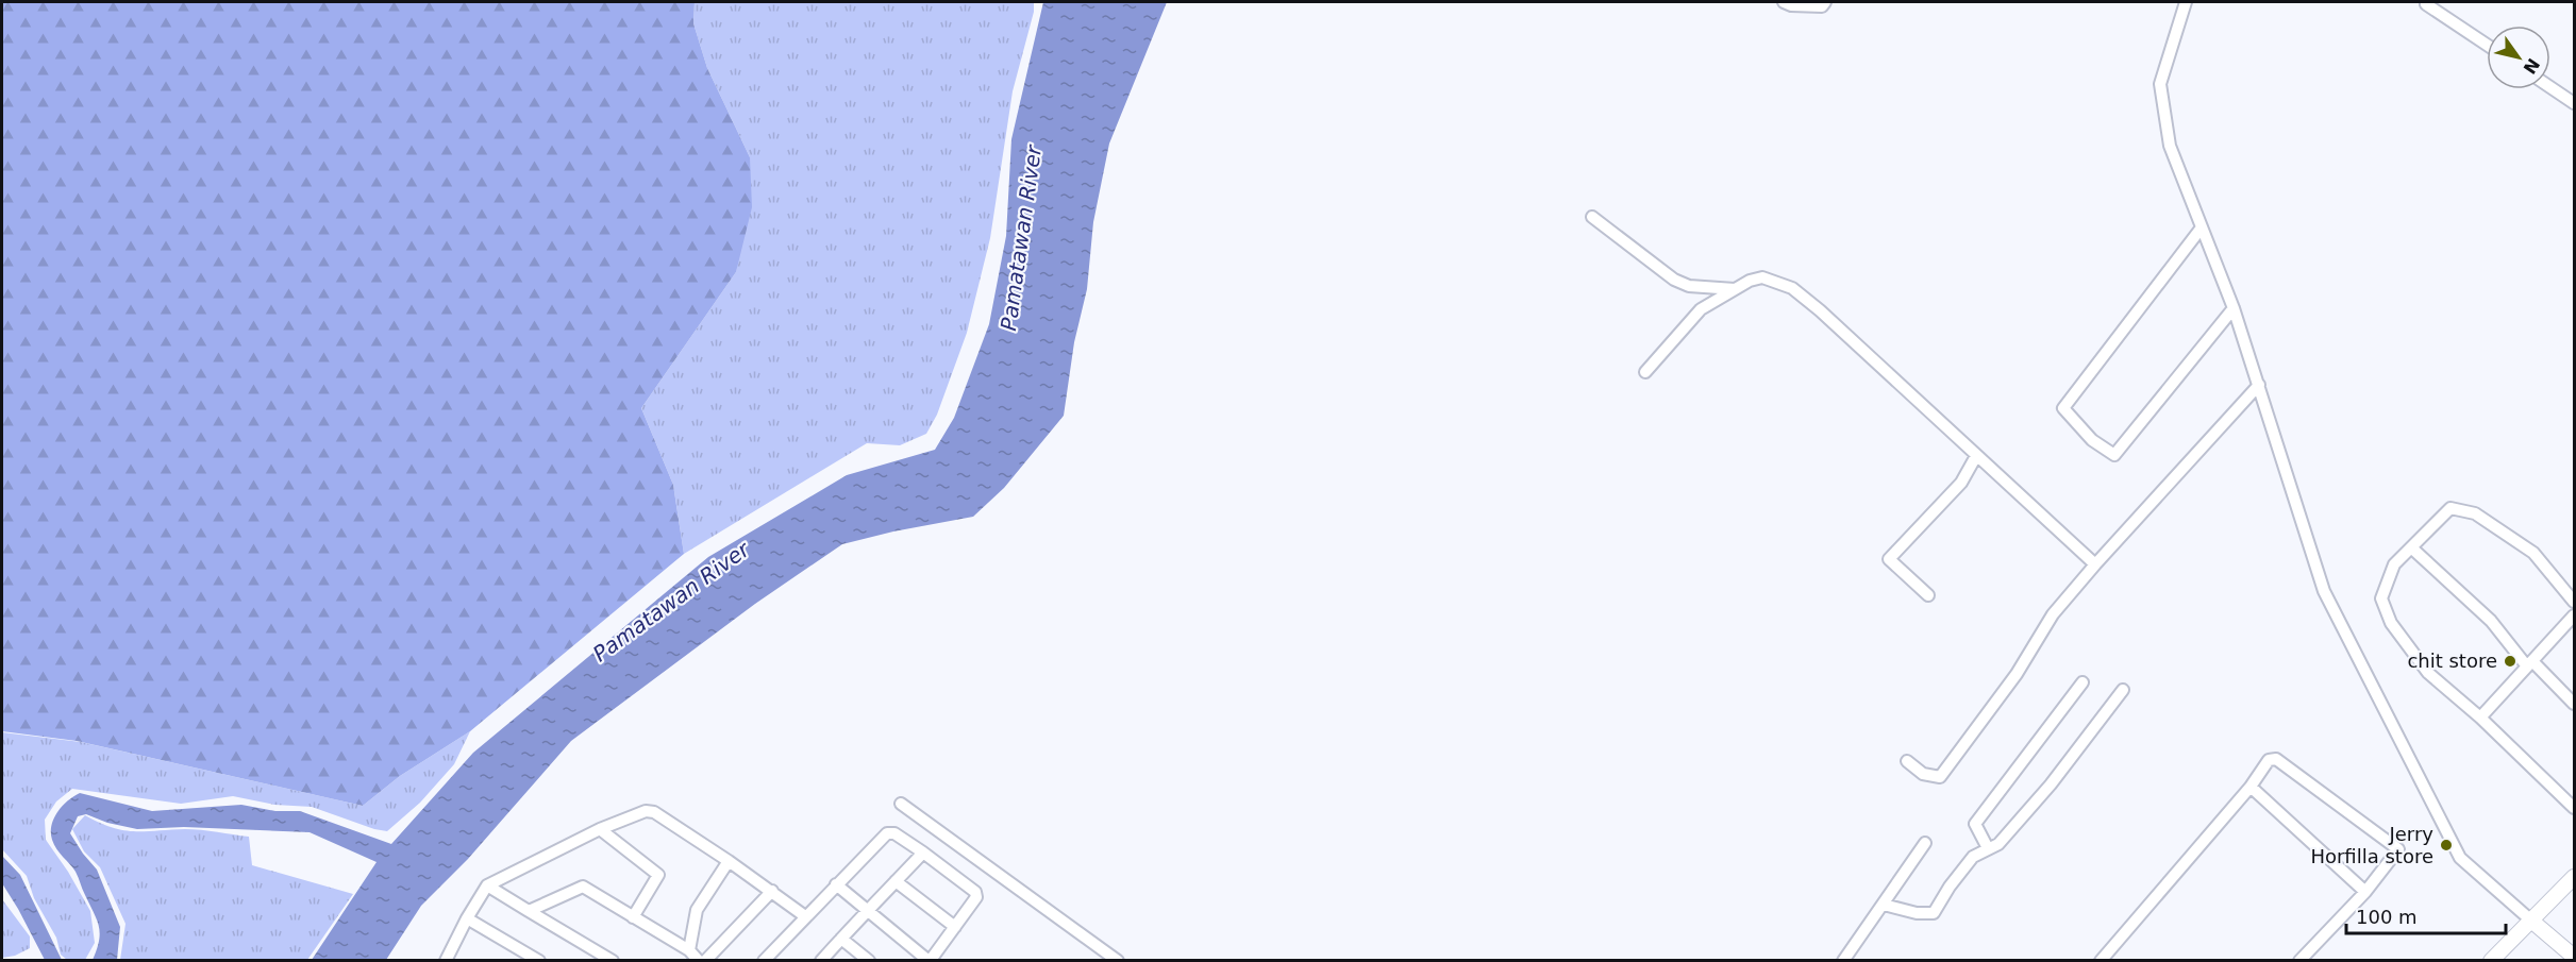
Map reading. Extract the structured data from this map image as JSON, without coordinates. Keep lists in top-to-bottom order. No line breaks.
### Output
{"water":["Pamatawan River"],"places":["chit store","Jerry Horfilla store"],"scale_bar":"100 m","north":"bottom right"}
